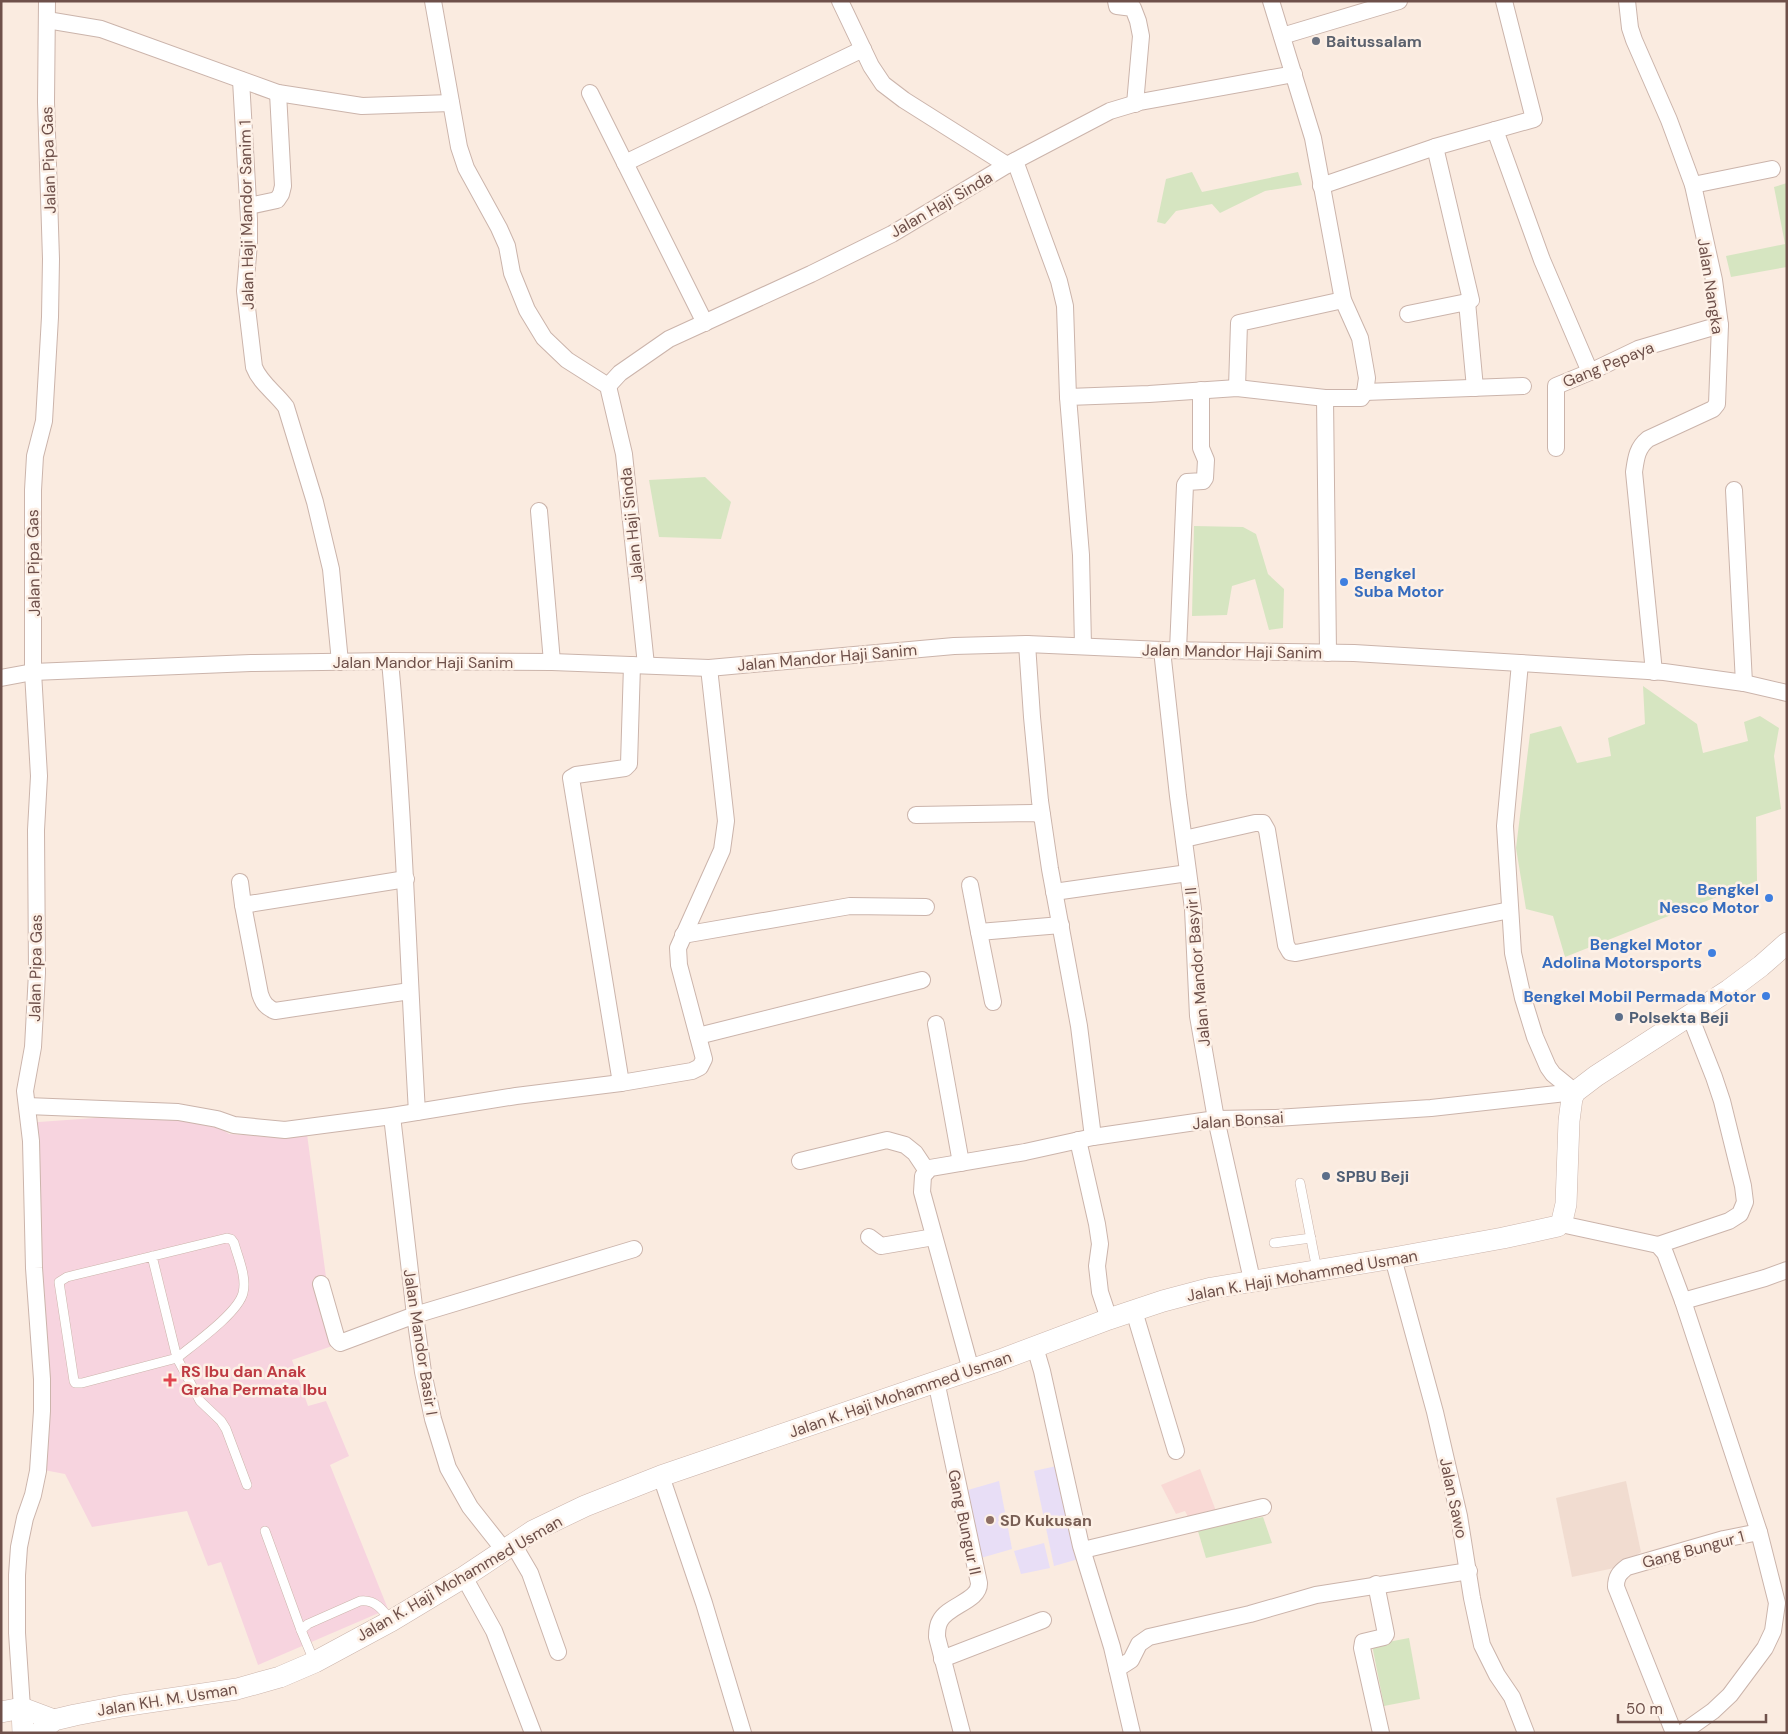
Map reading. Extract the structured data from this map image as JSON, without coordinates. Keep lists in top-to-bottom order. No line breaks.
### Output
{"streets":{"street":["Jalan Pipa Gas","Jalan Haji Sinda","Jalan Haji Mandor Sanim 1","Jalan Nangka","Gang Pepaya","Jalan Mandor Haji Sanim","Jalan Mandor Basyir II","Jalan Bonsai","Jalan K. Haji Mohammed Usman","Jalan Mandor Basir I","Jalan Sawo","Gang Bungur II","Gang Bungur 1","Jalan KH. M. Usman"]},"crossings":[["Jalan Pipa Gas","Jalan Mandor Haji Sanim"],["Jalan Haji Sinda","Jalan Mandor Haji Sanim"],["Jalan Haji Mandor Sanim 1","Jalan Mandor Haji Sanim"],["Jalan Nangka","Gang Pepaya"],["Jalan Nangka","Jalan Mandor Haji Sanim"],["Jalan Mandor Haji Sanim","Jalan Mandor Basyir II"],["Jalan Mandor Basyir II","Jalan Bonsai"],["Jalan Mandor Basyir II","Jalan K. Haji Mohammed Usman"],["Jalan K. Haji Mohammed Usman","Jalan Mandor Basir I"],["Jalan K. Haji Mohammed Usman","Jalan Sawo"],["Jalan K. Haji Mohammed Usman","Gang Bungur II"],["Jalan K. Haji Mohammed Usman","Jalan KH. M. Usman"]],"places":{"other":["Baitussalam","Bengkel Suba Motor","Bengkel Nesco Motor","Bengkel Motor Adolina Motorsports","Bengkel Mobil Permada Motor","Polsekta Beji","SPBU Beji","SD Kukusan"],"health":["RS Ibu dan Anak Graha Permata Ibu"]},"scale_bar":"50 m"}
